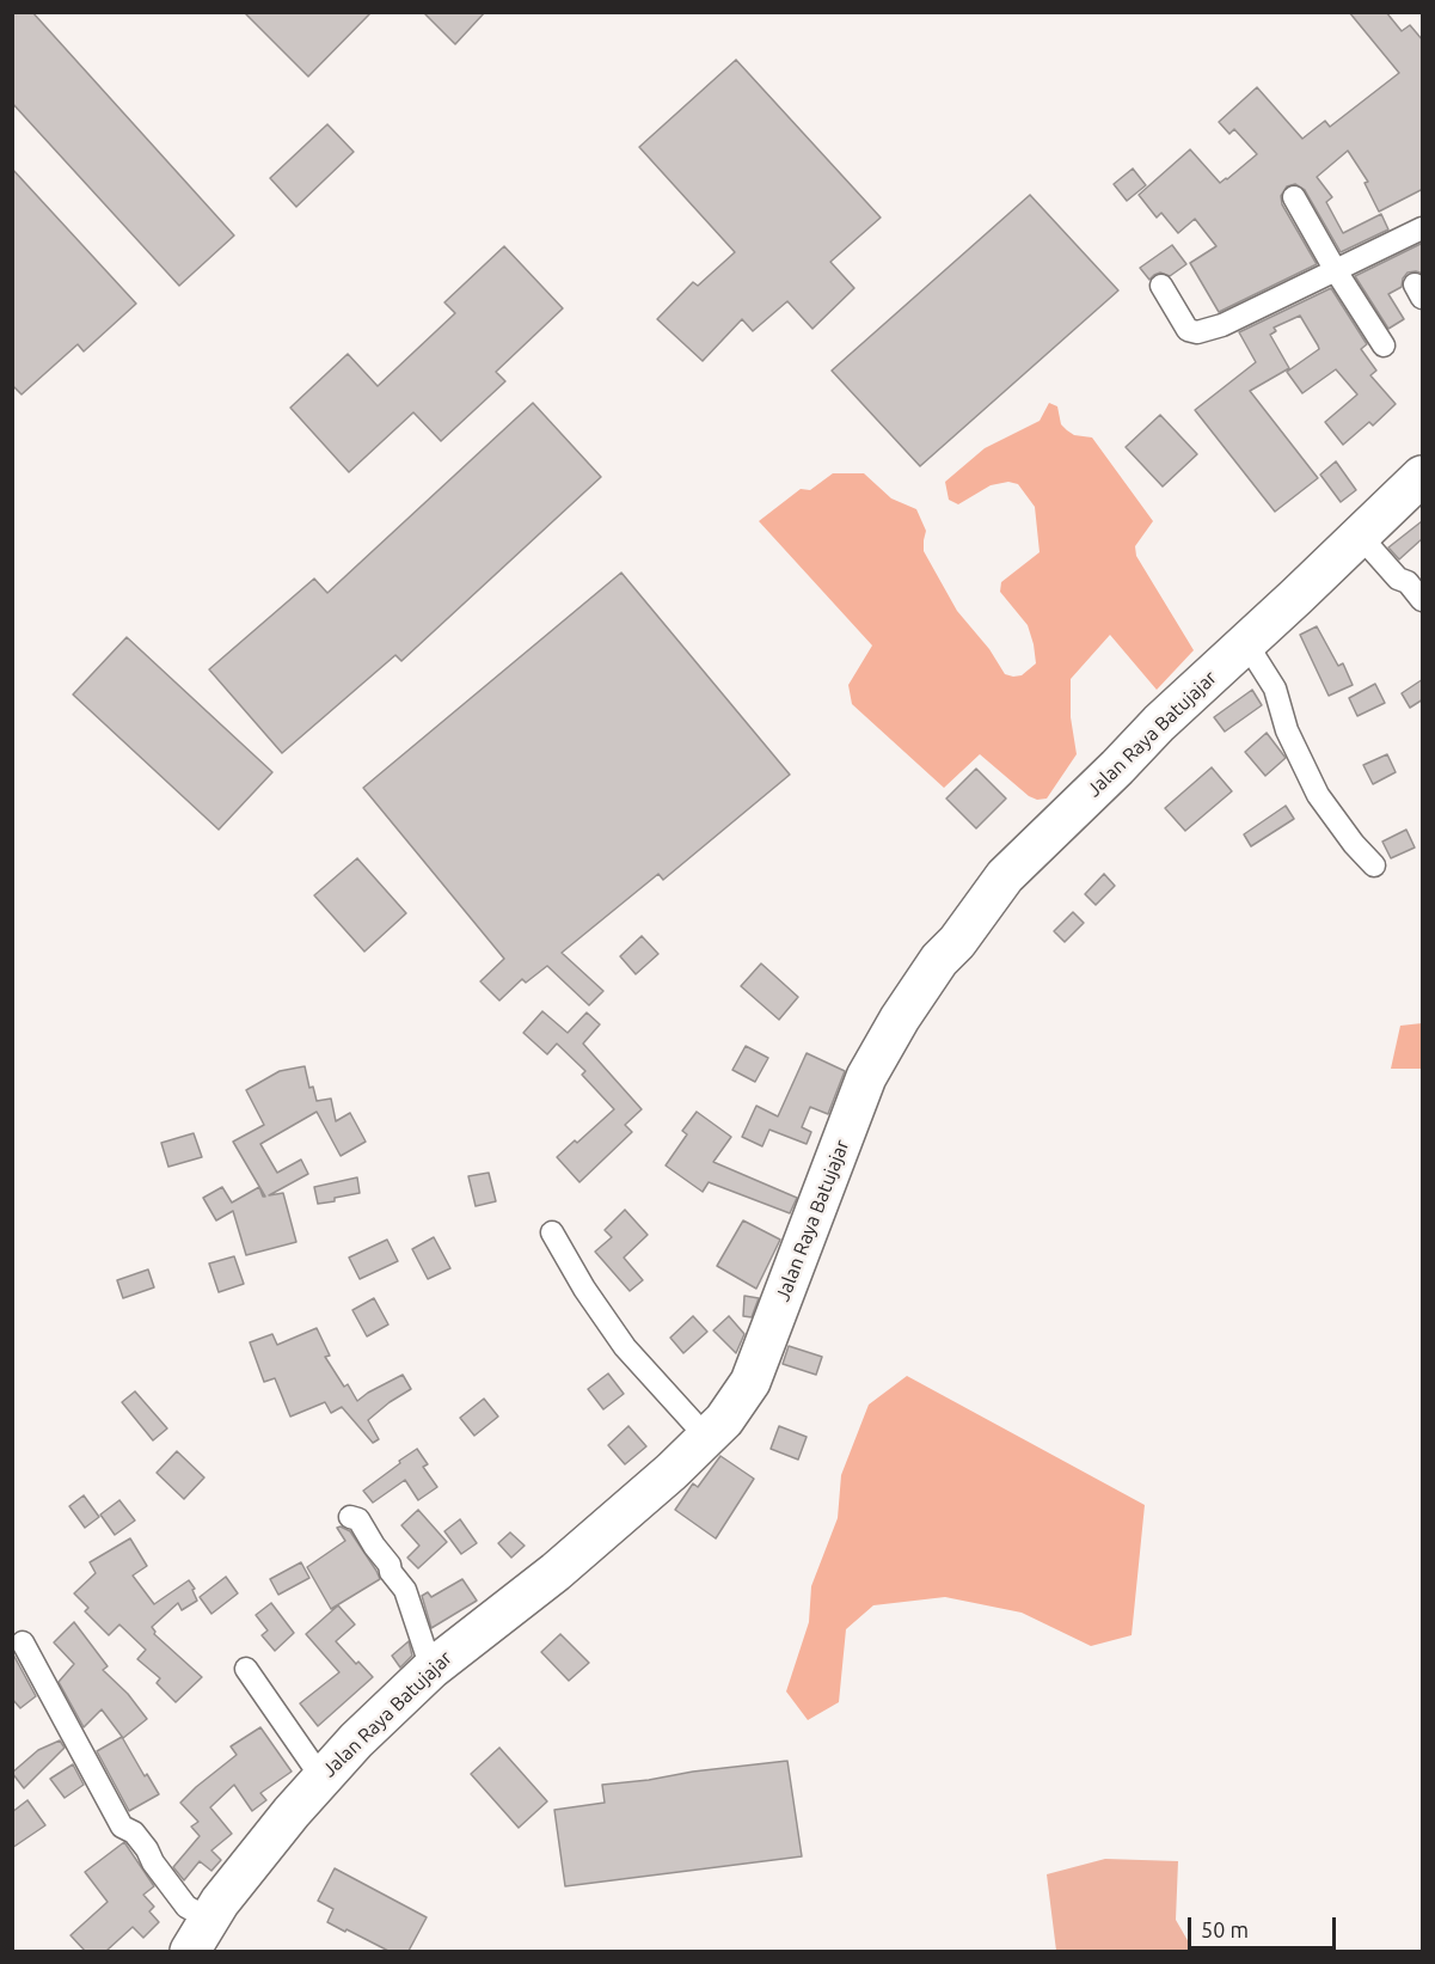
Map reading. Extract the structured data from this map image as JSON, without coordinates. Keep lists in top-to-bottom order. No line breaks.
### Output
{"streets":{"highway":["Jalan Raya Batujajar"]},"scale_bar":"50 m"}
